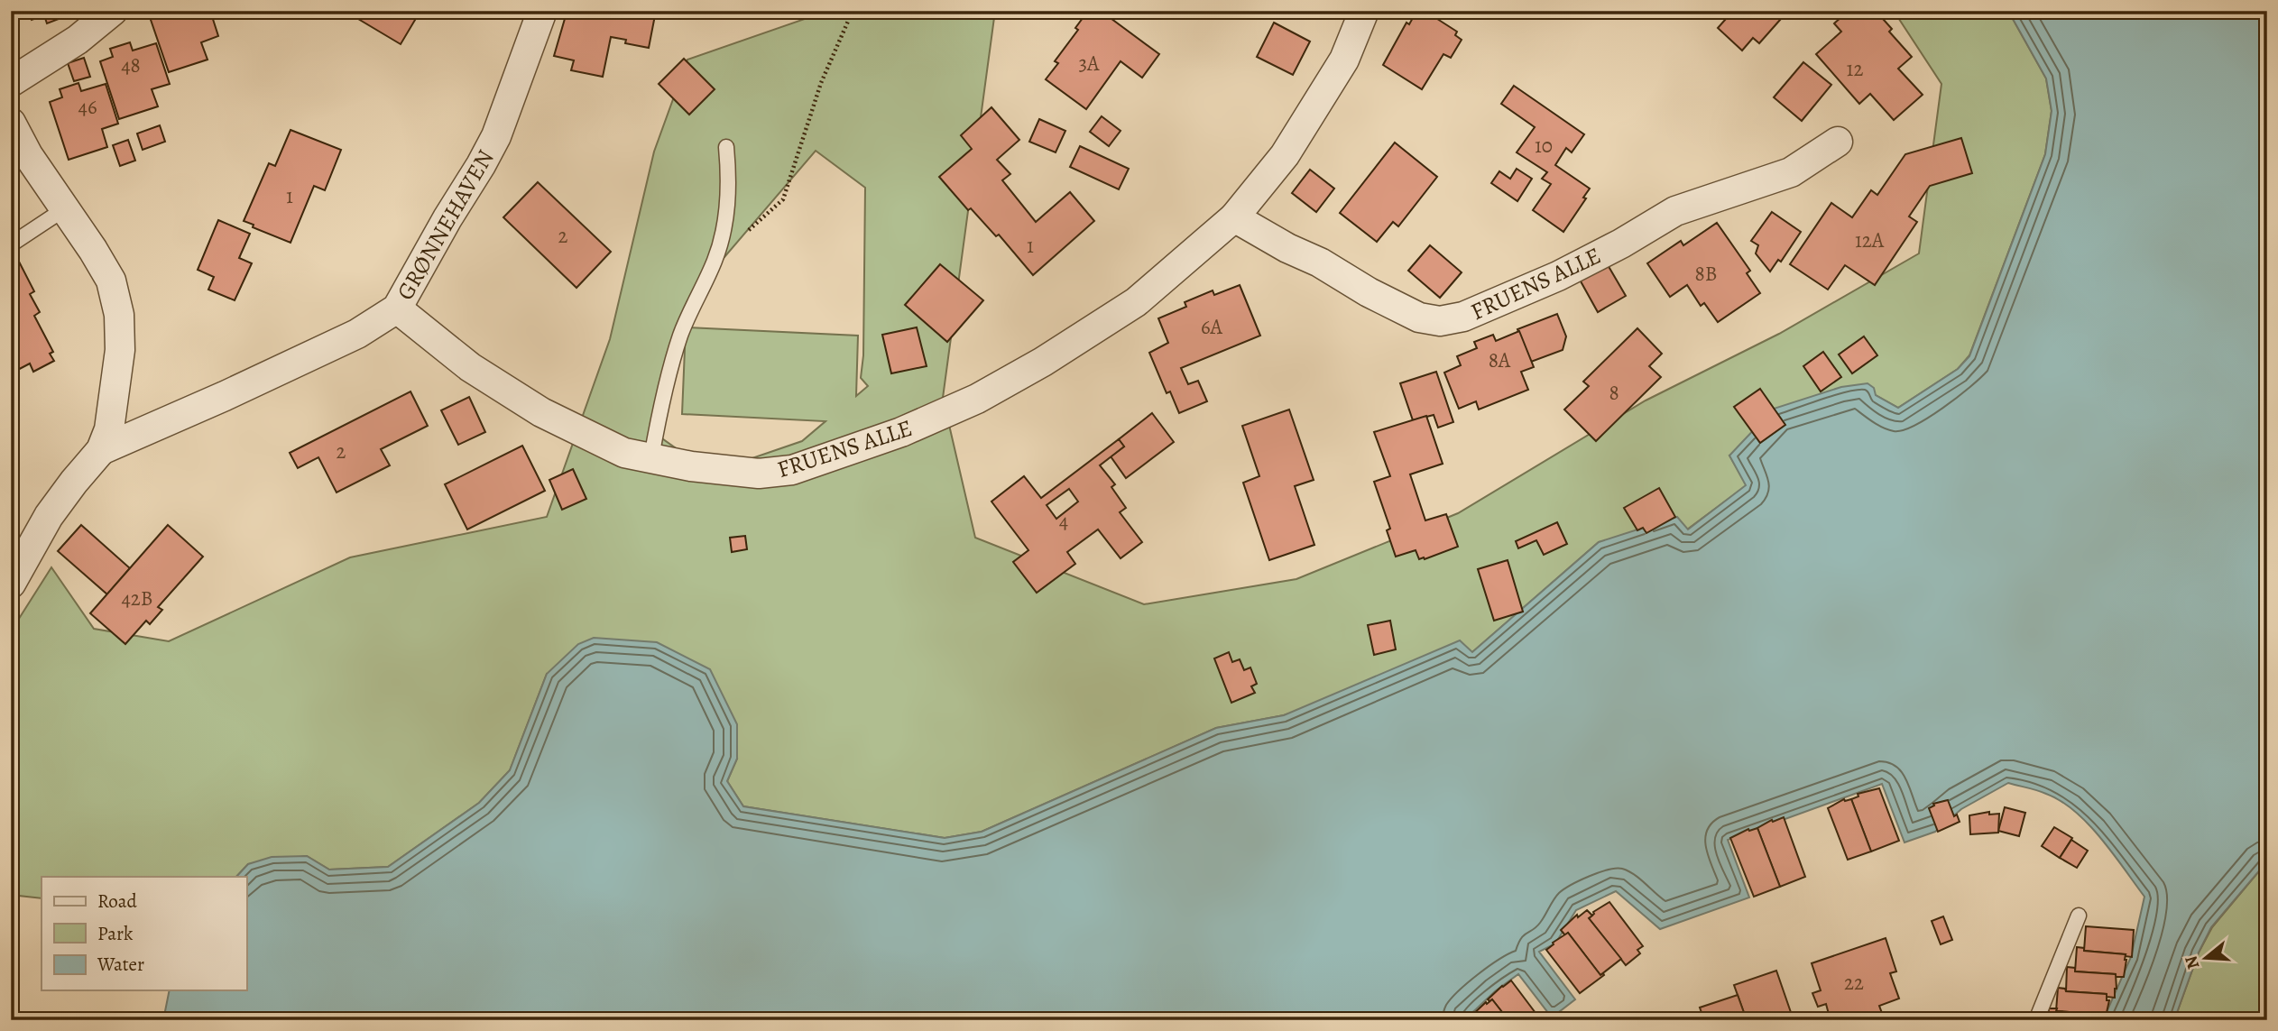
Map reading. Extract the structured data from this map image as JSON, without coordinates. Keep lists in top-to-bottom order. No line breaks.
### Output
{"streets":{"street":["GRØNNEHAVEN","FRUENS ALLE"]},"crossings":[["GRØNNEHAVEN","FRUENS ALLE"]],"house_numbers":["3A","48","12","46","10","1","2","12A","1","8B","6A","8A","8","2","4","42B","22"],"legend":["Road","Park","Water"],"north":"left"}
